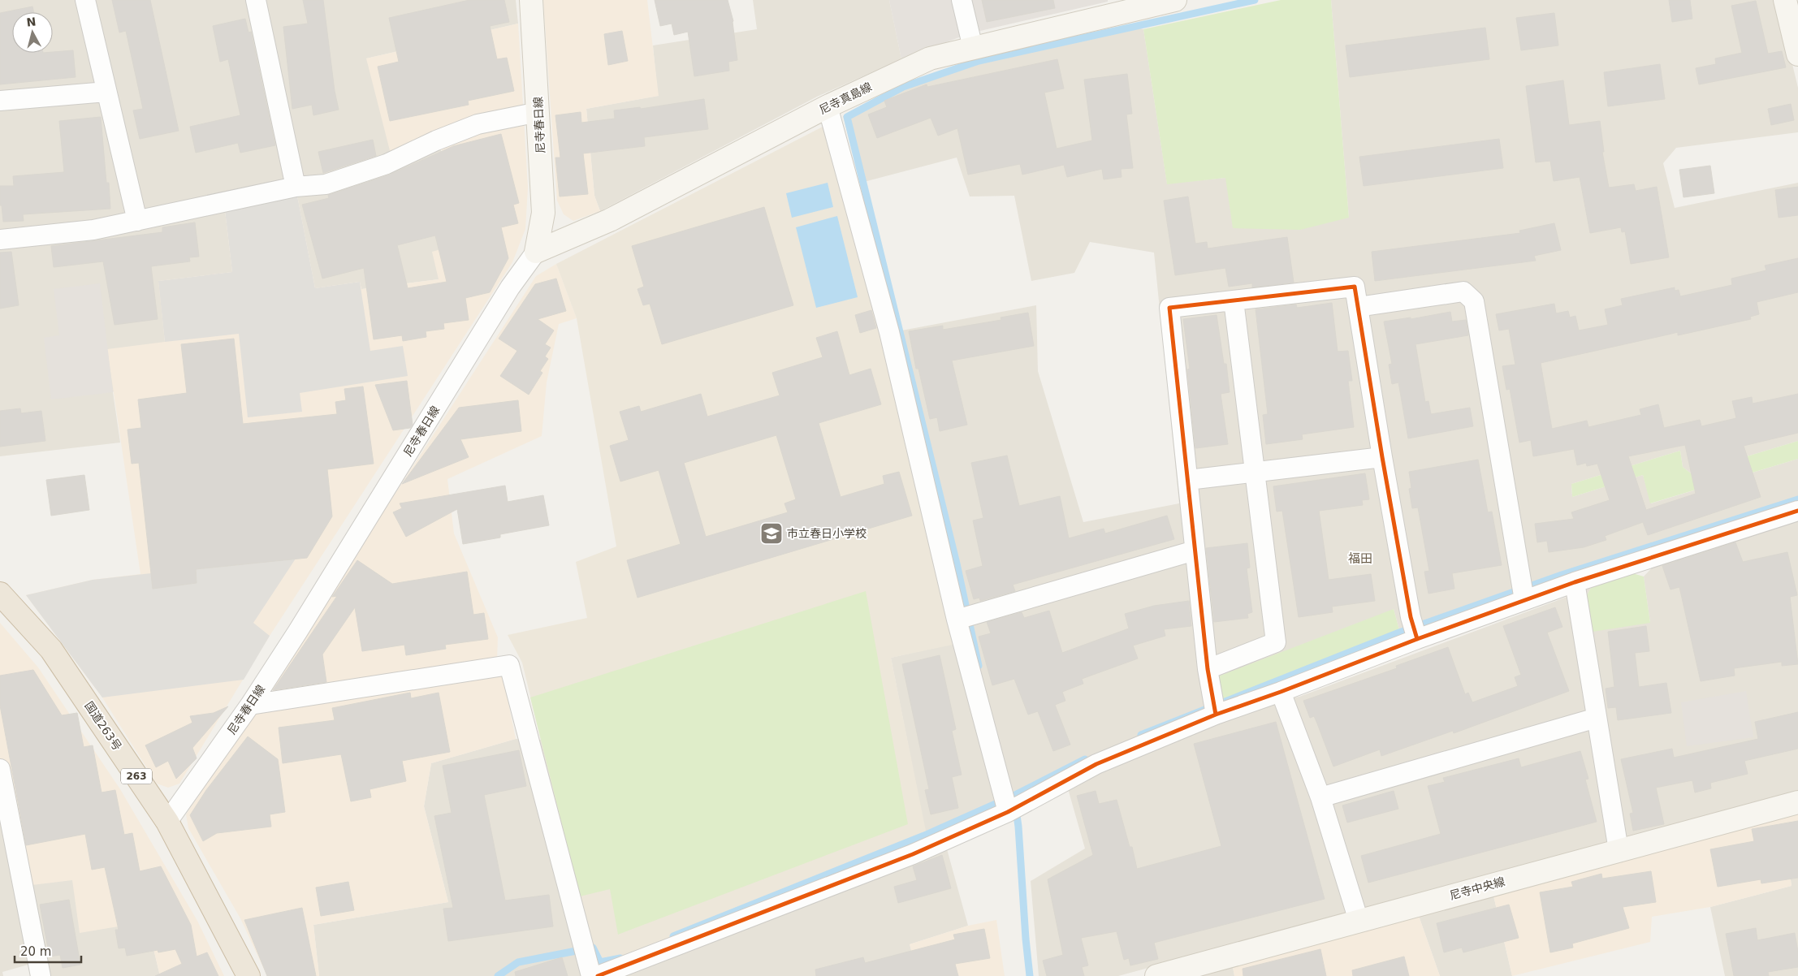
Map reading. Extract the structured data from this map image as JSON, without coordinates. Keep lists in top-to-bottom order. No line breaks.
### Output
{"streets":{"highway":["国道263号","263"],"street":["尼寺真島線","尼寺春日線","尼寺中央線"]},"crossings":[["尼寺真島線","尼寺春日線"],["尼寺春日線","国道263号"]],"districts":["福田"],"places":{"school or university":["市立春日小学校"]},"scale_bar":"20 m","north":"top"}
